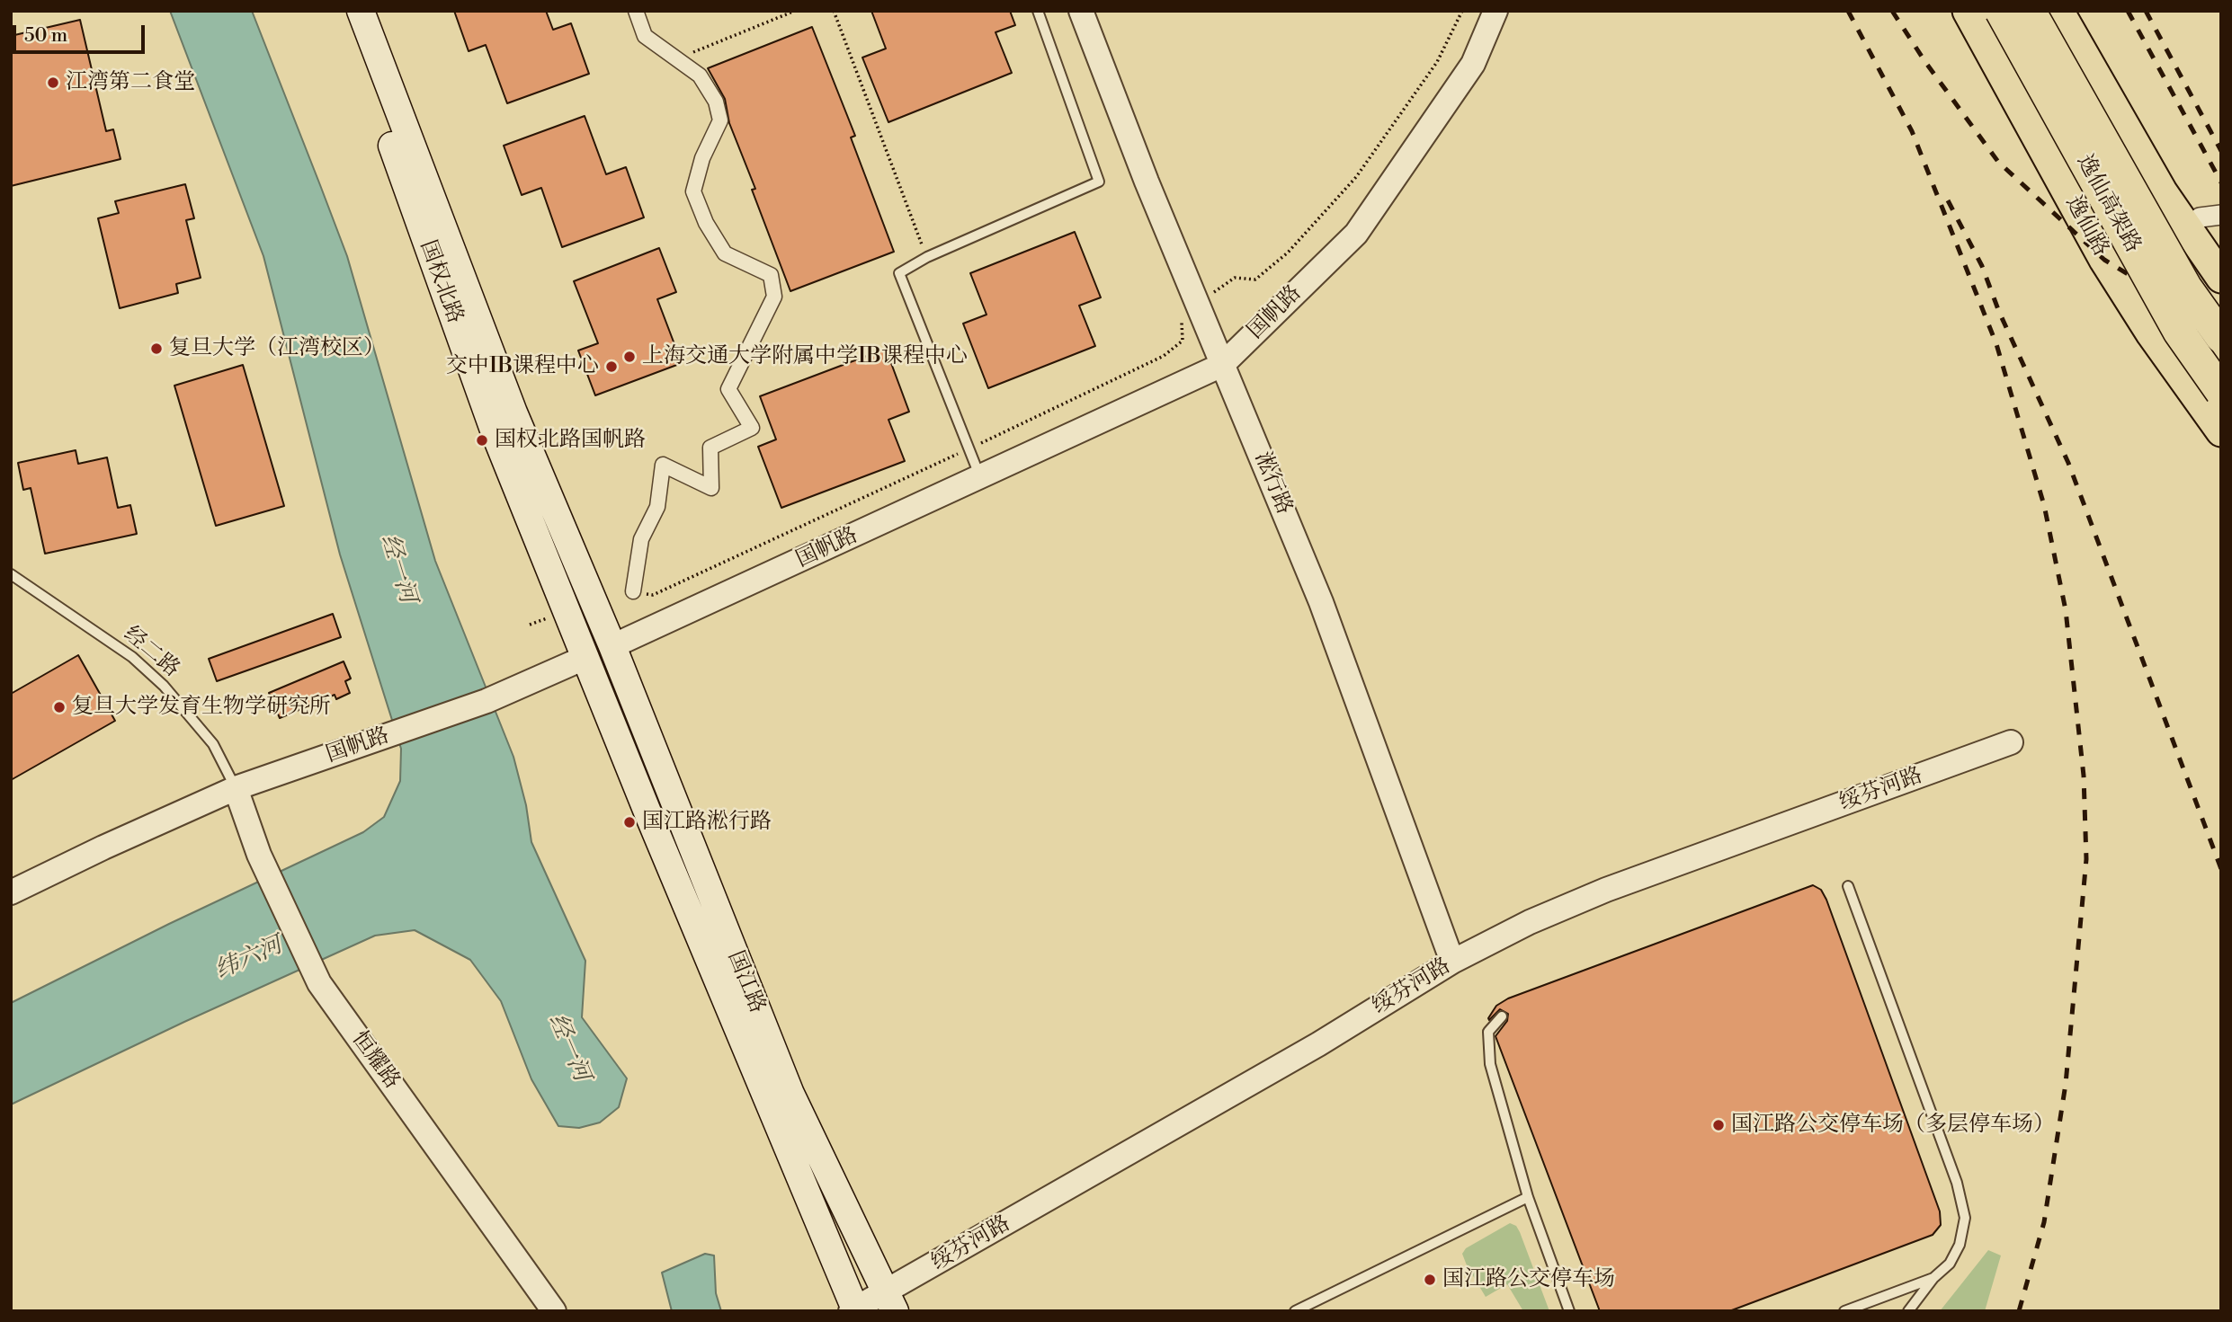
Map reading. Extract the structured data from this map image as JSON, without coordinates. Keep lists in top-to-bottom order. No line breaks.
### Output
{"streets":{"highway":["逸仙高架路"],"main road":["逸仙路","国权北路","国江路"],"street":["国帆路","淞行路","绥芬河路","恒耀路"],"lane":["经二路"]},"crossings":[["国权北路","国帆路"],["国权北路","国江路"],["国帆路","淞行路"],["国帆路","经二路"],["国帆路","国江路"],["国帆路","恒耀路"],["淞行路","绥芬河路"],["经二路","恒耀路"],["绥芬河路","国江路"]],"water":["经一河","纬六河"],"places":["江湾第二食堂","复旦大学（江湾校区）","上海交通大学附属中学IB课程中心","交中IB课程中心","国权北路国帆路","复旦大学发育生物学研究所","国江路淞行路","国江路公交停车场（多层停车场）","国江路公交停车场"],"scale_bar":"50 m"}
